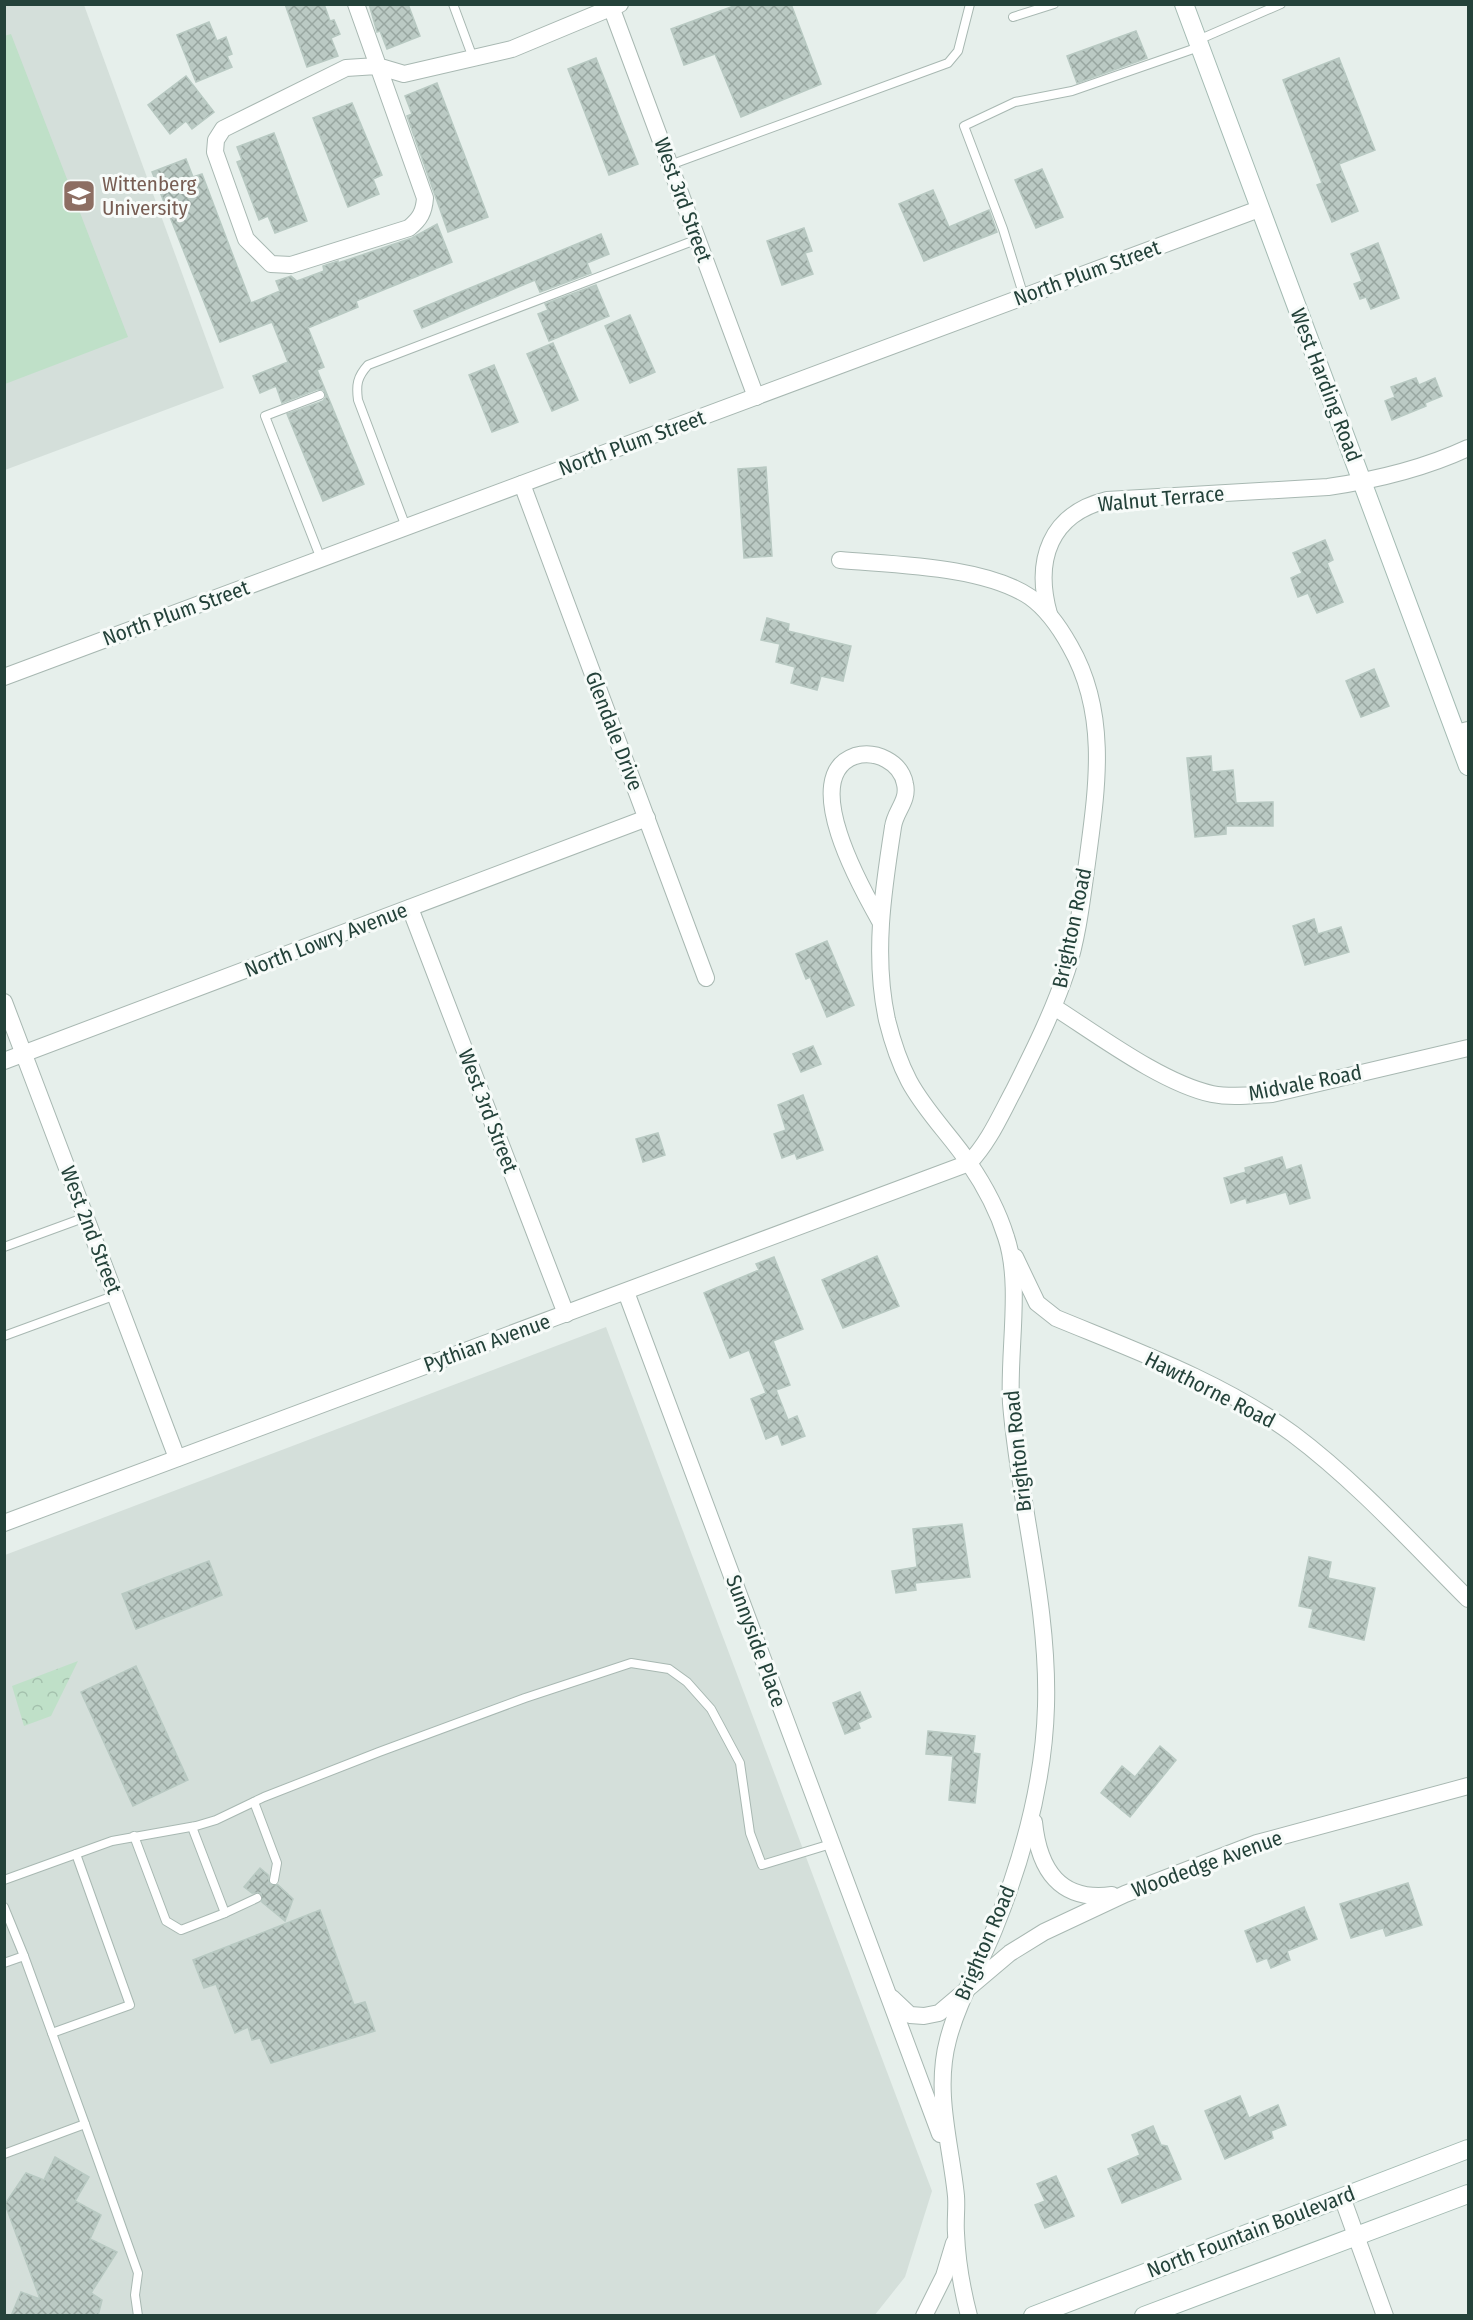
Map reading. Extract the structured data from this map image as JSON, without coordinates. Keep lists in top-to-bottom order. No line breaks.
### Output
{"streets":{"street":["West 3rd Street","North Plum Street","West Harding Road","Walnut Terrace","Glendale Drive","Brighton Road","North Lowry Avenue","Midvale Road","West 2nd Street","Pythian Avenue","Hawthorne Road","Sunnyside Place","Woodedge Avenue","North Fountain Boulevard"]},"crossings":[["West 3rd Street","North Plum Street"],["West 3rd Street","North Lowry Avenue"],["West 3rd Street","Pythian Avenue"],["North Plum Street","West Harding Road"],["North Plum Street","Glendale Drive"],["West Harding Road","Walnut Terrace"],["Walnut Terrace","Brighton Road"],["Glendale Drive","North Lowry Avenue"],["Brighton Road","Midvale Road"],["Brighton Road","Pythian Avenue"],["Brighton Road","Hawthorne Road"],["Brighton Road","Sunnyside Place"],["Brighton Road","Woodedge Avenue"],["North Lowry Avenue","West 2nd Street"],["West 2nd Street","Pythian Avenue"],["Pythian Avenue","Sunnyside Place"],["Sunnyside Place","Woodedge Avenue"]],"places":{"school or university":["Wittenberg University"]}}
